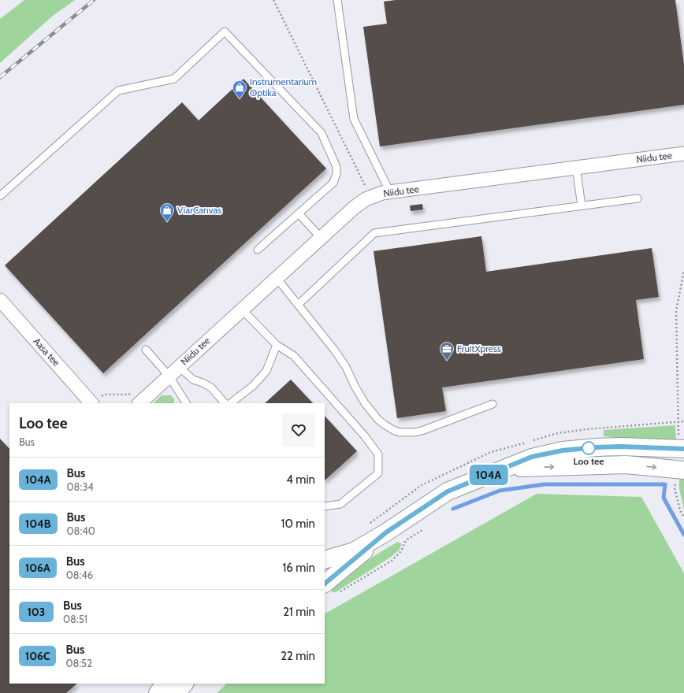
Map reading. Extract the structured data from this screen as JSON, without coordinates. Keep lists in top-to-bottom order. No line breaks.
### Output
{"streets":{"street":["Niidu tee","Aasa tee"]},"places":{"shop":["Instrumentarium Optika","ViarCanvas"],"office":["FruitXpress"],"other":["Loo tee"]},"lines":["bus line 104A"],"page":{"on_map":"104A","heading":["Loo tee","Bus"],"list":[{"mark":"104A","name":"Bus","note":"08:34","value":"4 min"},{"mark":"104B","name":"Bus","note":"08:40","value":"10 min"},{"mark":"106A","name":"Bus","note":"08:46","value":"16 min"},{"mark":"103","name":"Bus","note":"08:51","value":"21 min"},{"mark":"106C","name":"Bus","note":"08:52","value":"22 min"}]}}
